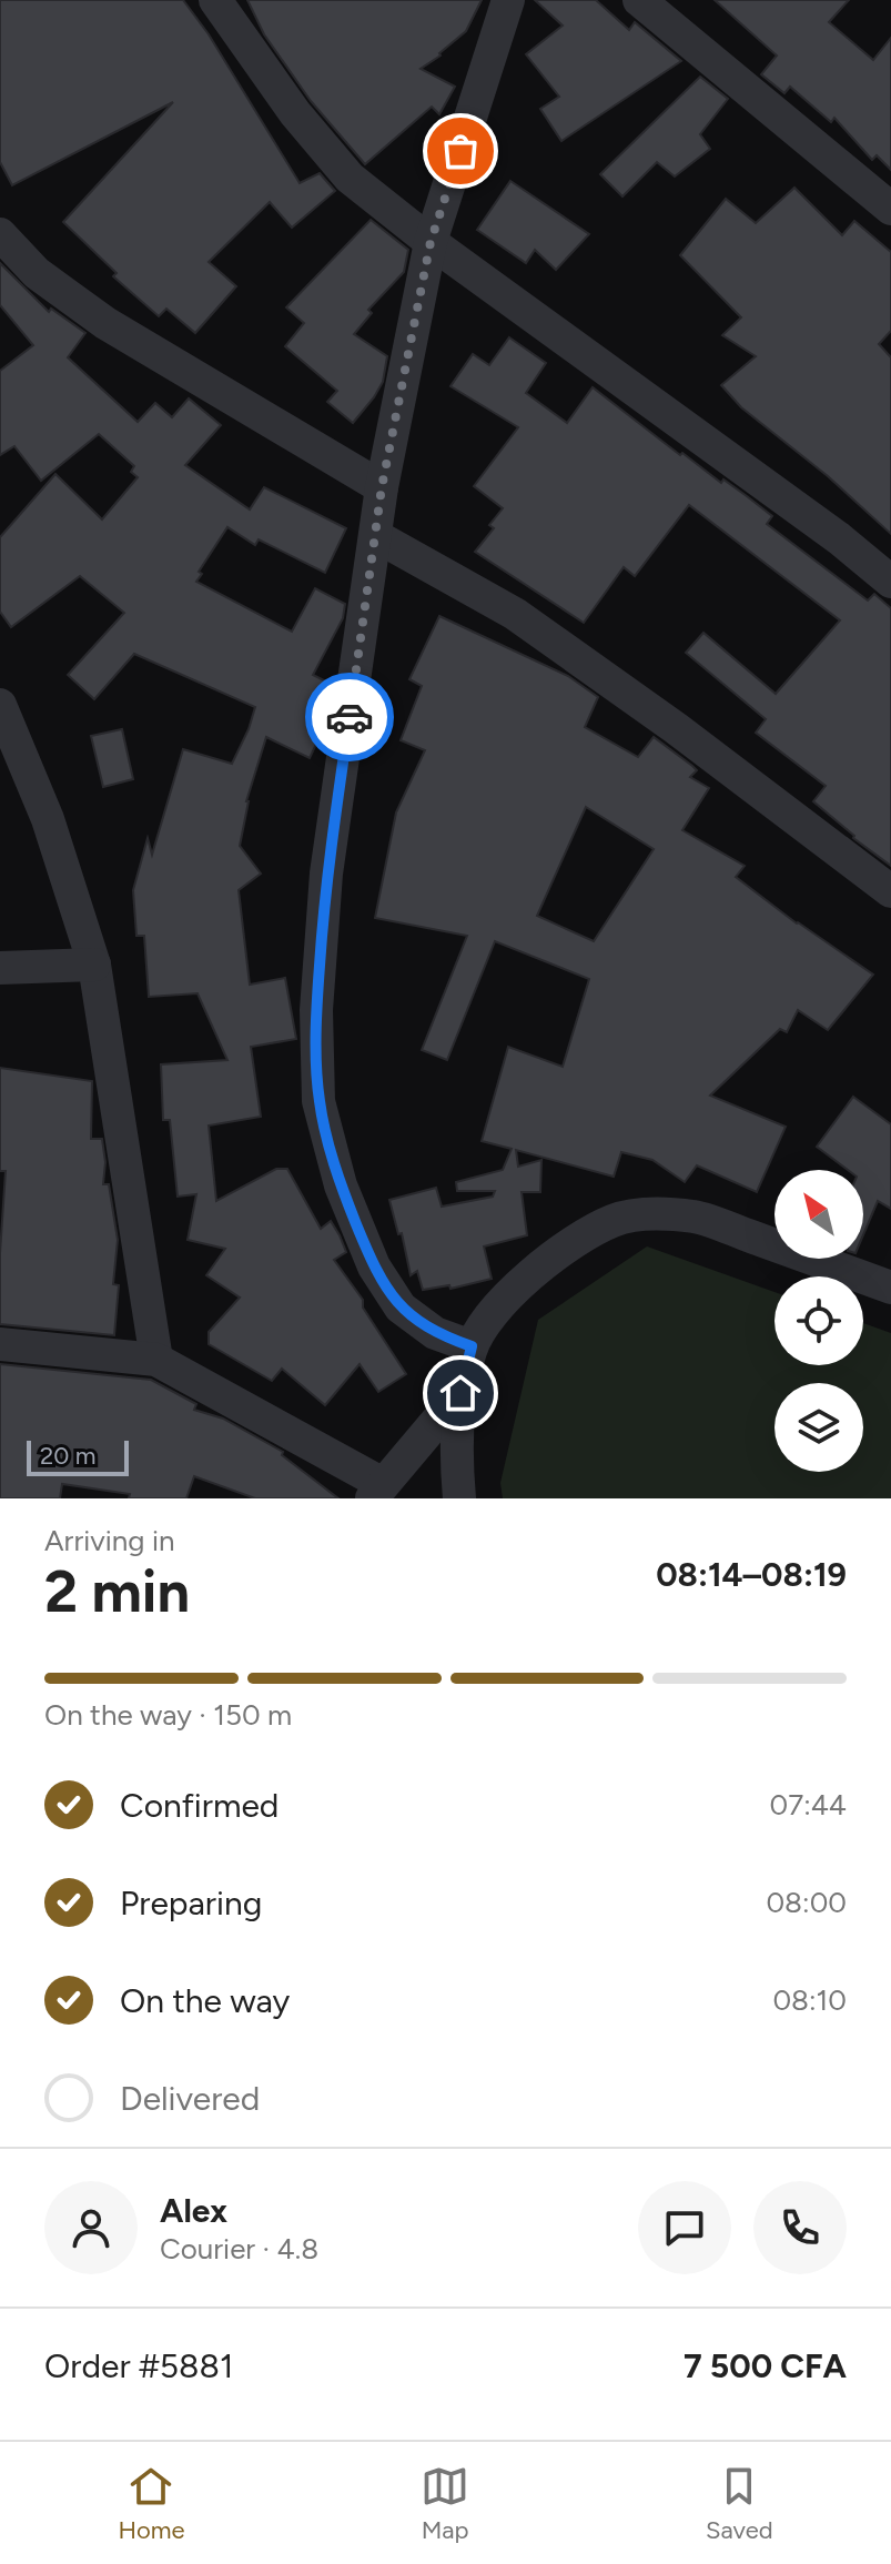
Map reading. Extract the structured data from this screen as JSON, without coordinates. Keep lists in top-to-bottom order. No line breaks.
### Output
{"scale_bar":"20 m","north":"top left","page":{"scale":"20 m","heading":["2 min","Arriving in","08:14–08:19"],"panel":["Alex","Courier · 4.8","Order #5881","7 500 CFA"],"bar":"On the way · 150 m","list":[["Confirmed","07:44"],["Preparing","08:00"],["On the way","08:10"],"Delivered"],"tabs":["Home","Map","Saved"]}}
